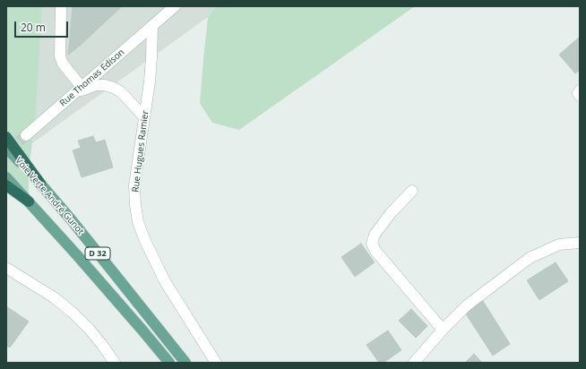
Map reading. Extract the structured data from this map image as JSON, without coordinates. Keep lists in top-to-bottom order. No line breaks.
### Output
{"streets":{"main road":["Voie Verte André Gunot","D 32"],"street":["Rue Thomas Edison","Rue Hugues Ramier"]},"crossings":[["Rue Thomas Edison","Rue Hugues Ramier"]],"scale_bar":"20 m"}
